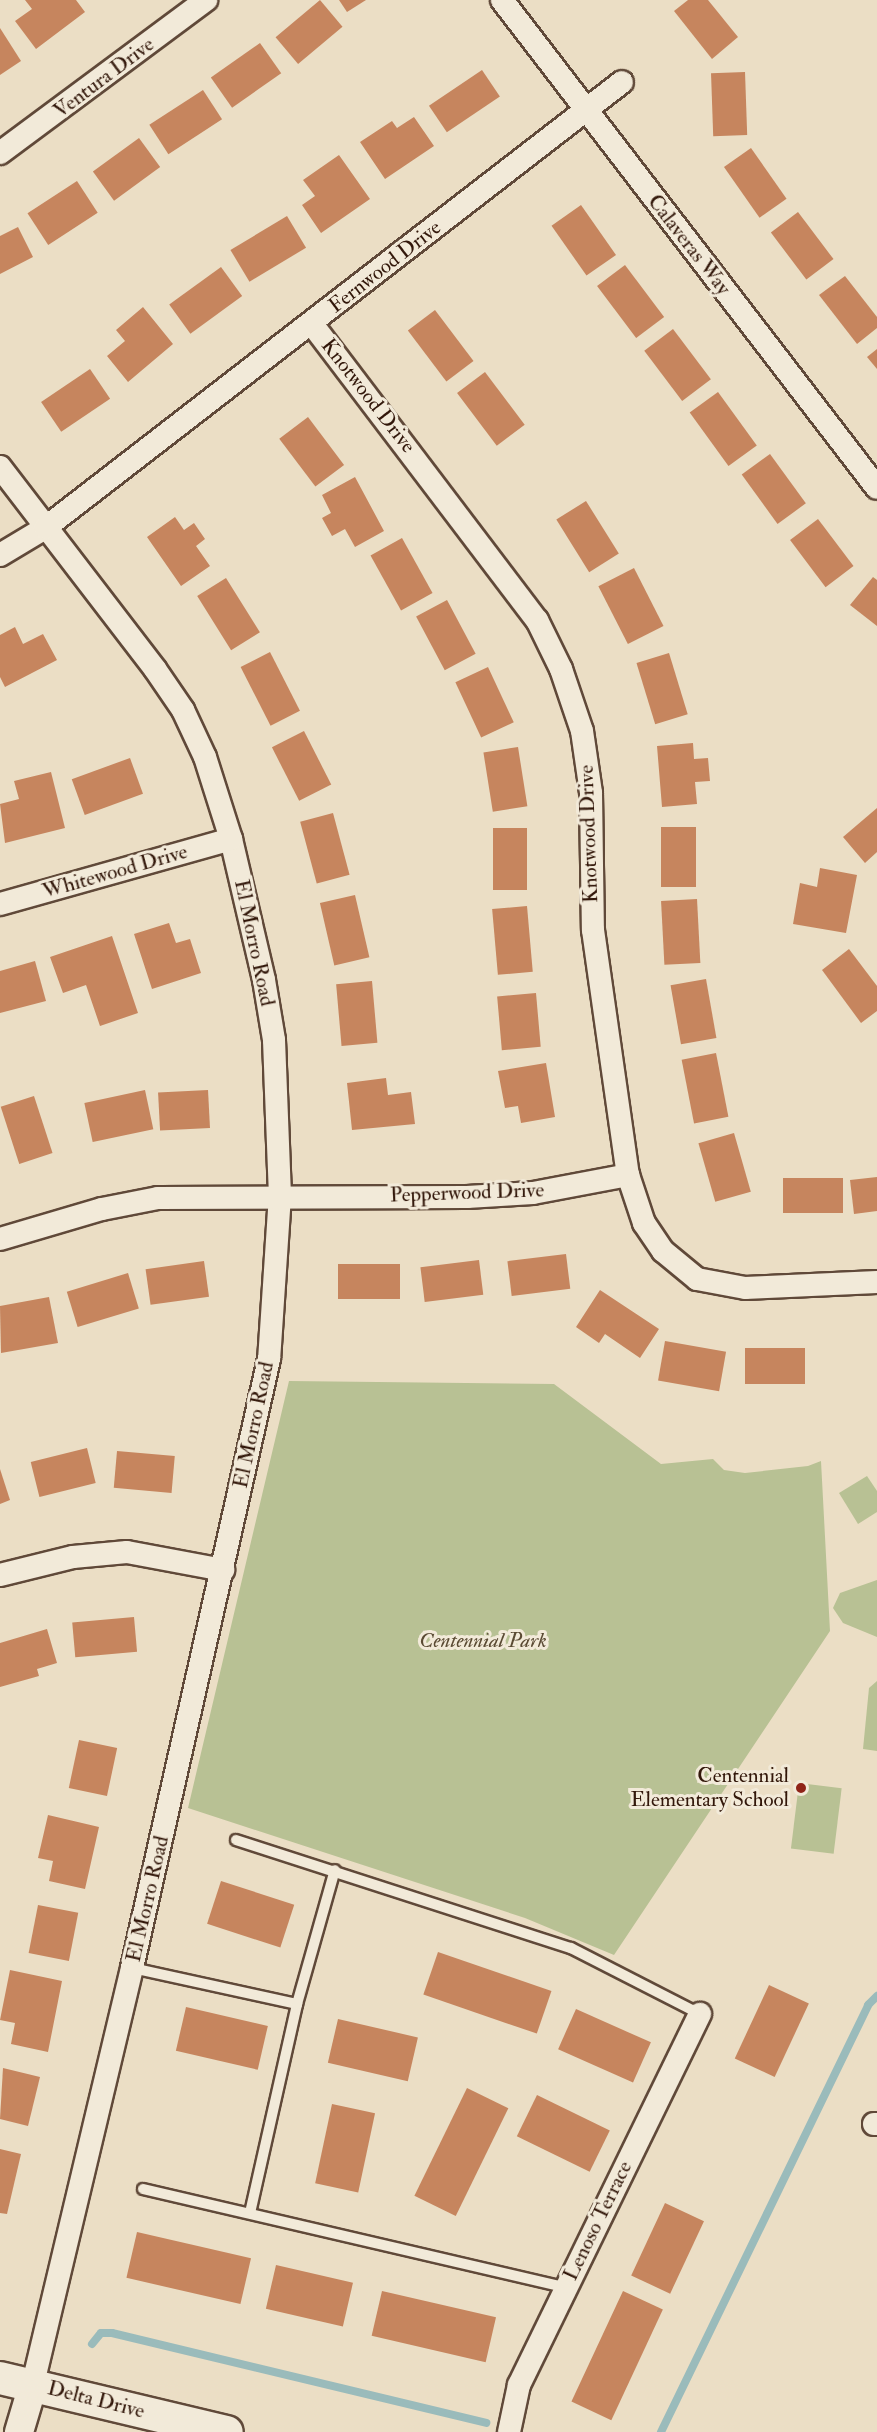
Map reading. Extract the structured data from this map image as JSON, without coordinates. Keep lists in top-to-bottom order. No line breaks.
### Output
{"streets":{"main road":["Delta Drive"],"street":["Ventura Drive","Calaveras Way","Fernwood Drive","Knotwood Drive","Whitewood Drive","El Morro Road","Pepperwood Drive","Lenoso Terrace"]},"crossings":[["Calaveras Way","Fernwood Drive"],["Fernwood Drive","Knotwood Drive"],["Fernwood Drive","El Morro Road"],["Knotwood Drive","Pepperwood Drive"],["Whitewood Drive","El Morro Road"],["El Morro Road","Pepperwood Drive"],["El Morro Road","Delta Drive"]],"parks":["Centennial Park"],"places":["Centennial Elementary School"]}
